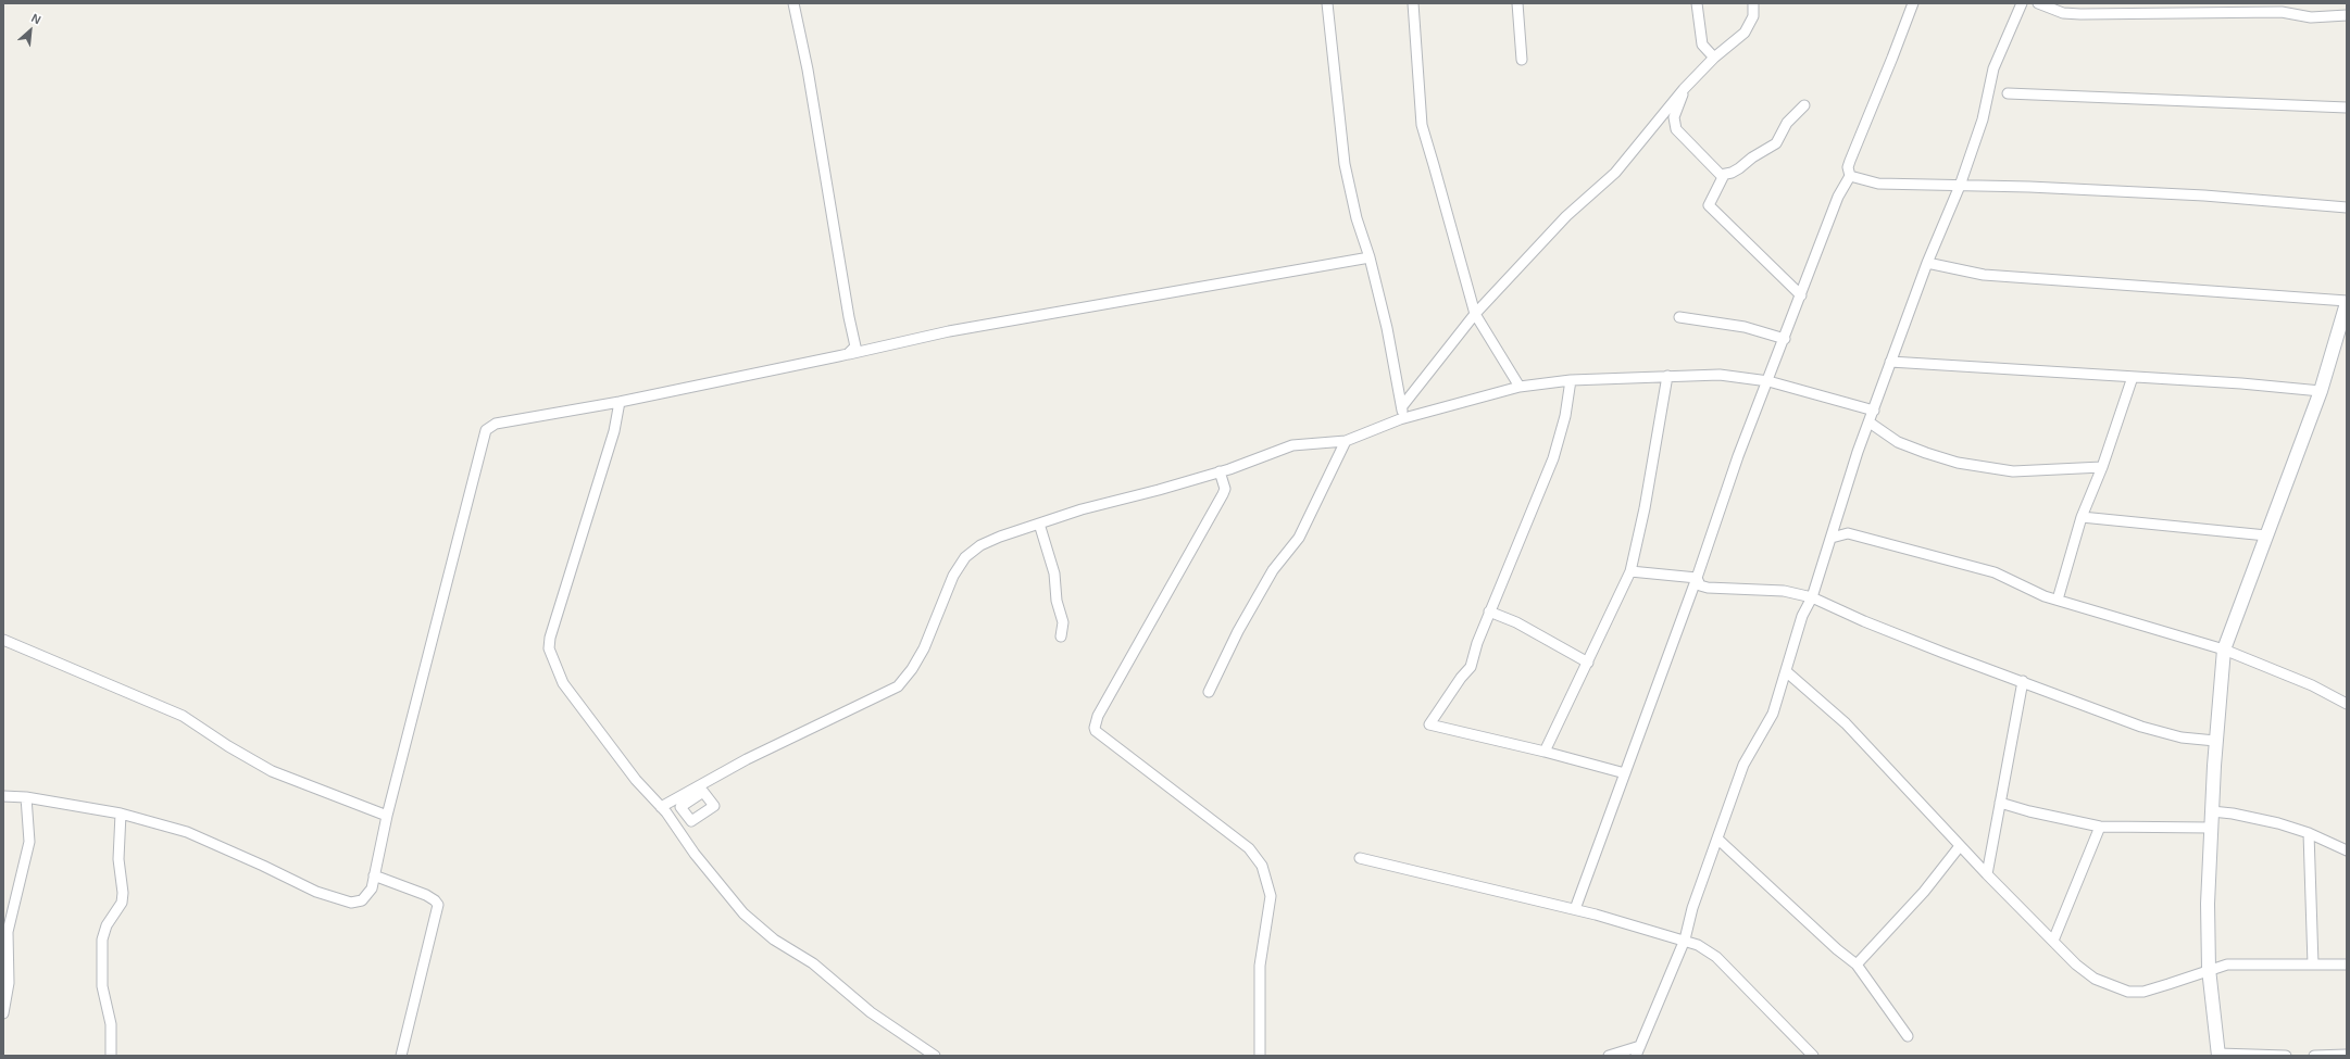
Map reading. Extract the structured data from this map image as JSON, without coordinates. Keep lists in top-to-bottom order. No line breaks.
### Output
{"north":"top right"}
